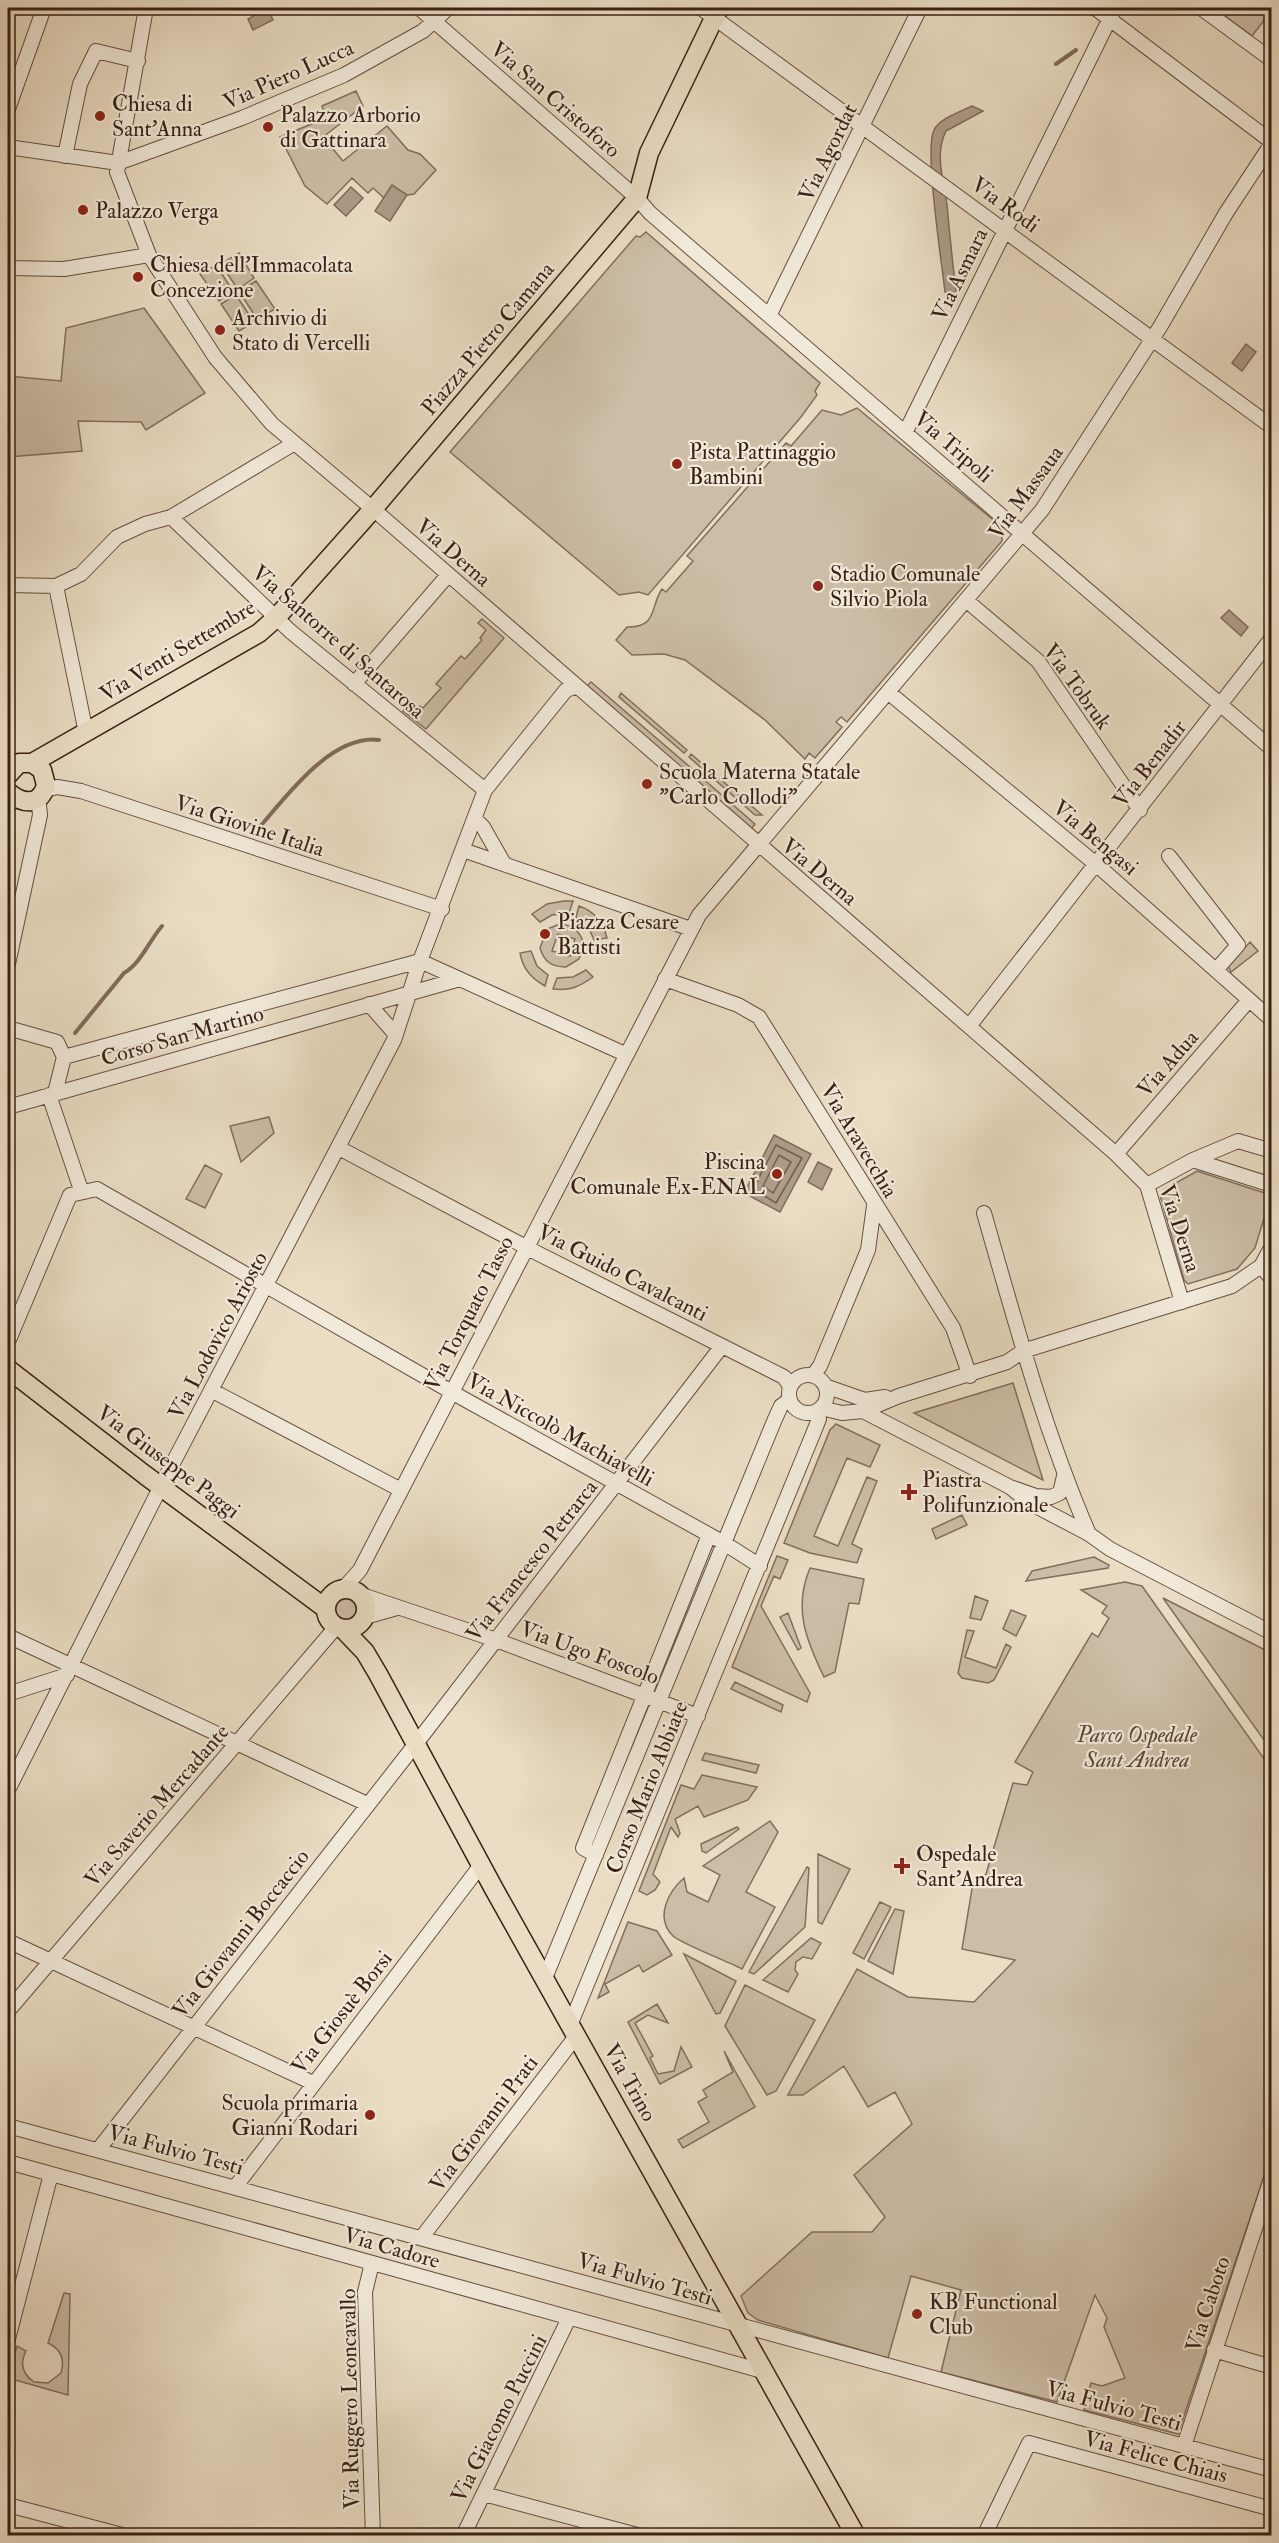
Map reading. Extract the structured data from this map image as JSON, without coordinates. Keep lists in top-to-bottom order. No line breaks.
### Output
{"streets":{"main road":["Piazza Pietro Camana","Via Venti Settembre","Via Giuseppe Paggi","Via Trino"],"street":["Via Piero Lucca","Via San Cristoforo","Via Agordat","Via Rodi","Via Asmara","Via Tripoli","Via Massaua","Via Derna","Via Santorre di Santarosa","Via Tobruk","Via Benadir","Via Giovine Italia","Via Bengasi","Corso San Martino","Via Adua","Via Aravecchia","Via Guido Cavalcanti","Via Torquato Tasso","Via Lodovico Ariosto","Via Niccolò Machiavelli","Via Francesco Petrarca","Via Ugo Foscolo","Corso Mario Abbiate","Via Saverio Mercadante","Via Giovanni Boccaccio","Via Giosuè Borsi","Via Giovanni Prati","Via Fulvio Testi","Via Cadore","Via Caboto","Via Ruggero Leoncavallo","Via Giacomo Puccini","Via Felice Chiais"]},"crossings":[["Via Piero Lucca","Via San Cristoforo"],["Via Piero Lucca","Via Derna"],["Via San Cristoforo","Piazza Pietro Camana"],["Via San Cristoforo","Via Tripoli"],["Via Agordat","Via Rodi"],["Via Agordat","Via Tripoli"],["Via Rodi","Via Asmara"],["Via Rodi","Via Massaua"],["Via Asmara","Via Tripoli"],["Piazza Pietro Camana","Via Tripoli"],["Piazza Pietro Camana","Via Derna"],["Piazza Pietro Camana","Via Venti Settembre"],["Via Tripoli","Via Massaua"],["Via Tripoli","Via Benadir"],["Via Massaua","Via Derna"],["Via Massaua","Via Tobruk"],["Via Massaua","Via Bengasi"],["Via Derna","Via Venti Settembre"],["Via Derna","Via Benadir"],["Via Derna","Via Adua"],["Via Santorre di Santarosa","Via Venti Settembre"],["Via Venti Settembre","Via Giovine Italia"],["Via Tobruk","Via Benadir"],["Via Benadir","Via Bengasi"],["Via Bengasi","Via Adua"],["Corso San Martino","Via Lodovico Ariosto"],["Via Guido Cavalcanti","Via Torquato Tasso"],["Via Guido Cavalcanti","Via Lodovico Ariosto"],["Via Guido Cavalcanti","Via Francesco Petrarca"],["Via Guido Cavalcanti","Corso Mario Abbiate"],["Via Torquato Tasso","Via Niccolò Machiavelli"],["Via Torquato Tasso","Via Giuseppe Paggi"],["Via Torquato Tasso","Via Ugo Foscolo"],["Via Torquato Tasso","Via Trino"],["Via Lodovico Ariosto","Via Niccolò Machiavelli"],["Via Lodovico Ariosto","Via Giuseppe Paggi"],["Via Niccolò Machiavelli","Via Francesco Petrarca"],["Via Niccolò Machiavelli","Corso Mario Abbiate"],["Via Giuseppe Paggi","Via Ugo Foscolo"],["Via Giuseppe Paggi","Via Trino"],["Via Francesco Petrarca","Via Ugo Foscolo"],["Via Francesco Petrarca","Via Giovanni Boccaccio"],["Via Francesco Petrarca","Via Trino"],["Via Ugo Foscolo","Corso Mario Abbiate"],["Via Ugo Foscolo","Via Trino"],["Corso Mario Abbiate","Via Trino"],["Corso Mario Abbiate","Via Giovanni Prati"],["Via Saverio Mercadante","Via Trino"],["Via Giovanni Boccaccio","Via Trino"],["Via Giovanni Boccaccio","Via Fulvio Testi"],["Via Giosuè Borsi","Via Trino"],["Via Giosuè Borsi","Via Fulvio Testi"],["Via Trino","Via Giovanni Prati"],["Via Trino","Via Fulvio Testi"],["Via Trino","Via Cadore"],["Via Giovanni Prati","Via Fulvio Testi"],["Via Fulvio Testi","Via Caboto"],["Via Cadore","Via Ruggero Leoncavallo"],["Via Cadore","Via Giacomo Puccini"]],"parks":["Parco Ospedale Sant Andrea"],"places":{"other":["Chiesa di Sant'Anna","Palazzo Arborio di Gattinara","Palazzo Verga","Chiesa dell'Immacolata Concezione","Archivio di Stato di Vercelli","Pista Pattinaggio Bambini","Stadio Comunale Silvio Piola","Scuola Materna Statale \"Carlo Collodi\"","Piazza Cesare Battisti","Piscina Comunale Ex-ENAL","Scuola primaria Gianni Rodari","KB Functional Club"],"health":["Piastra Polifunzionale","Ospedale Sant'Andrea"]}}
